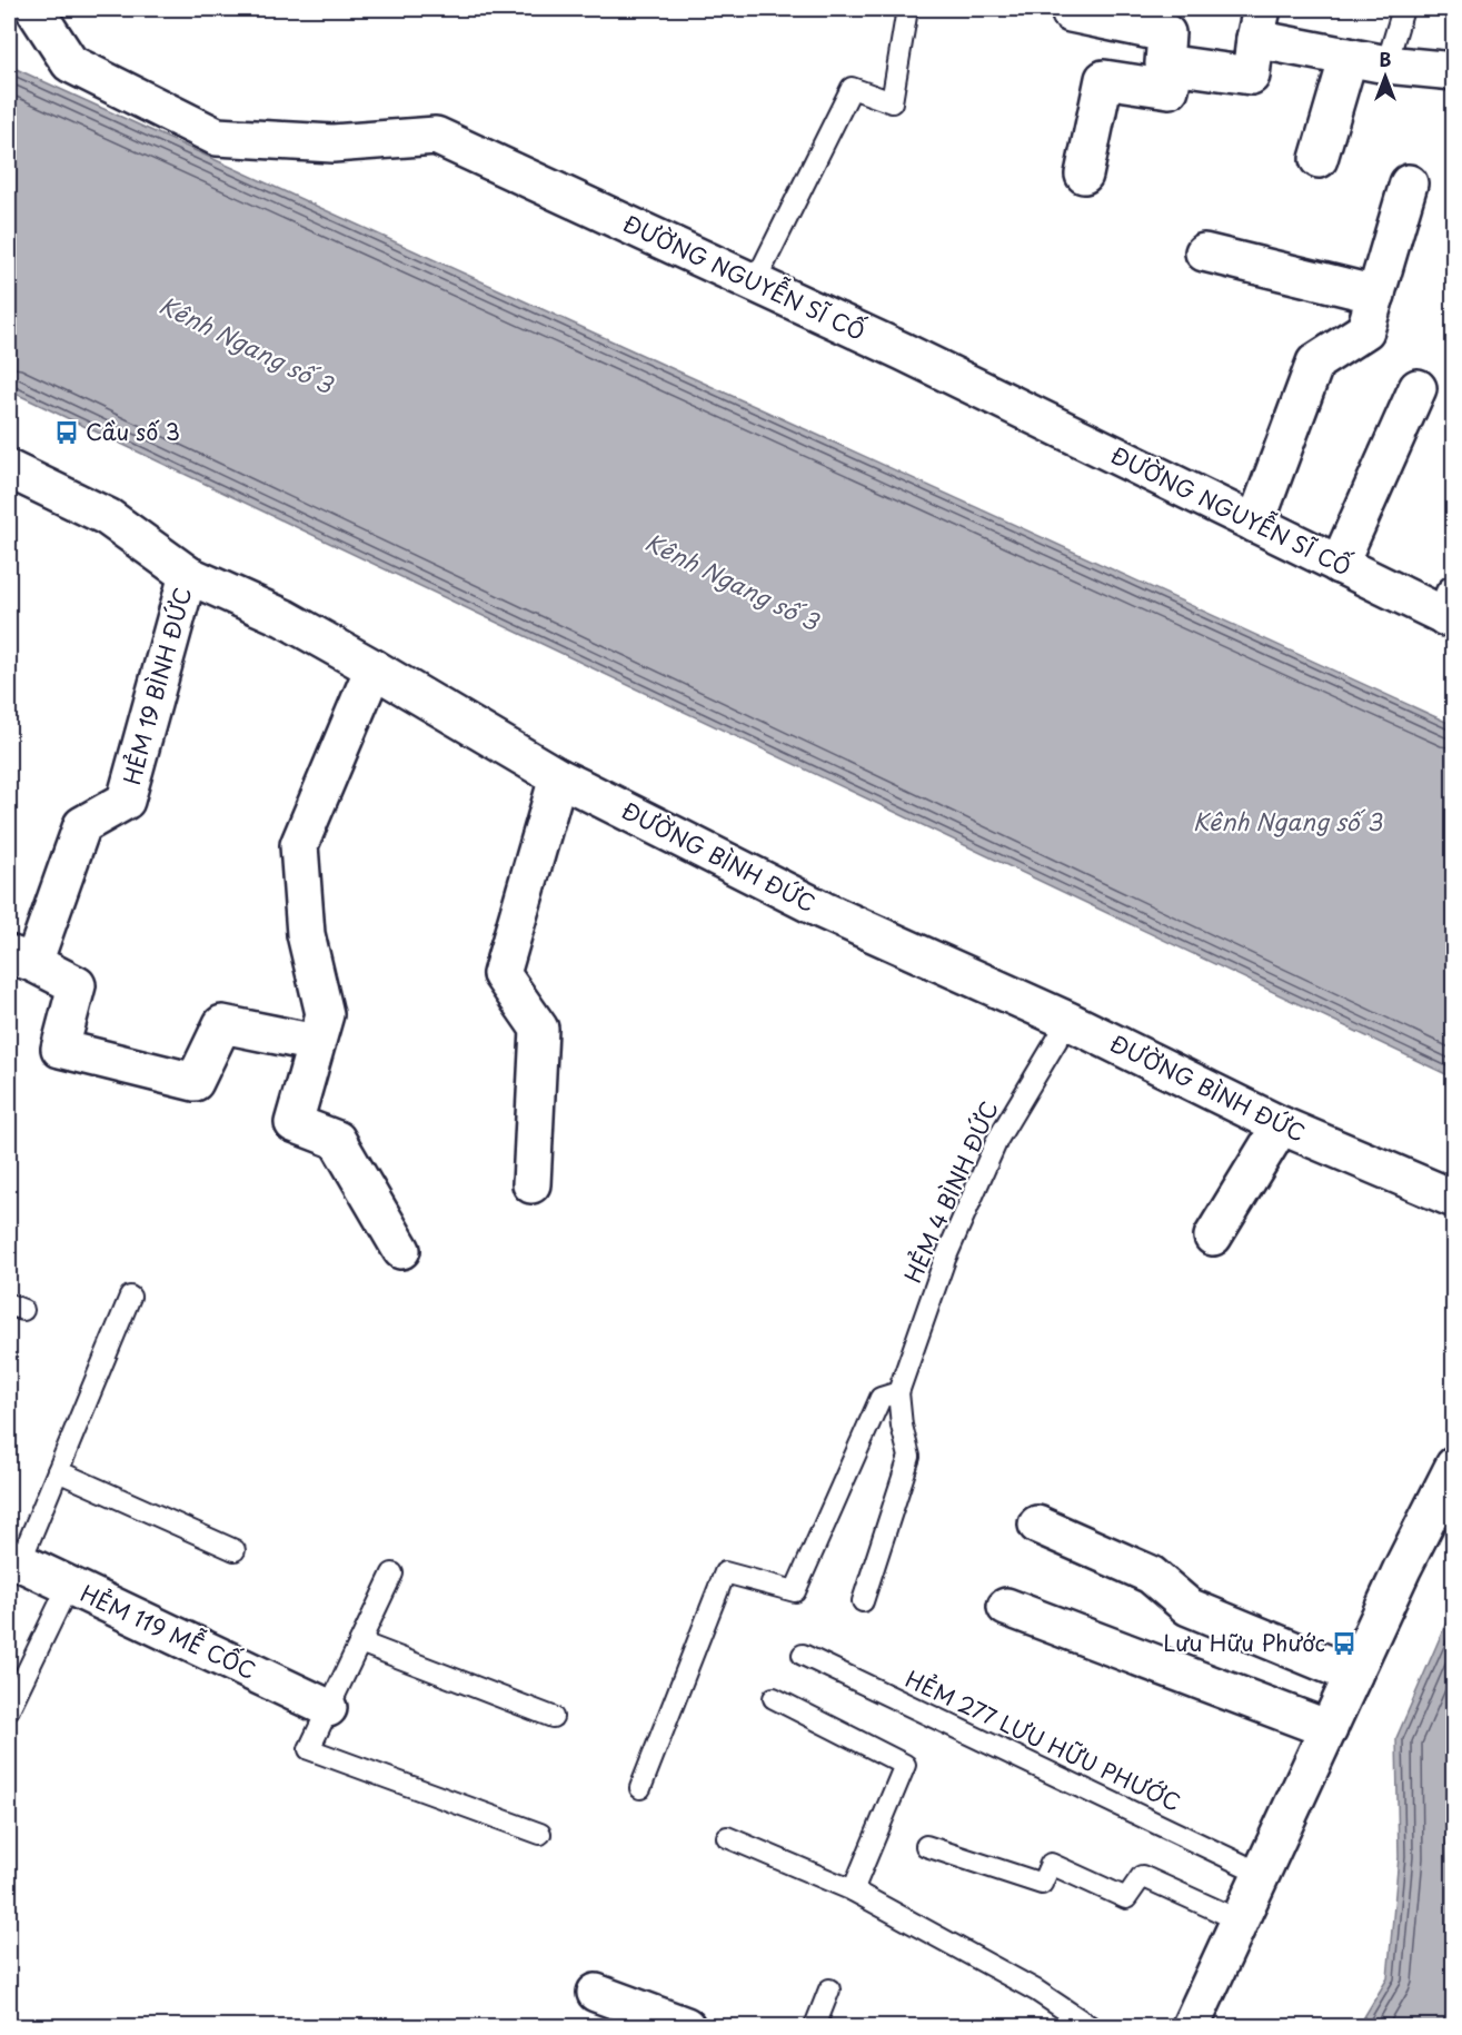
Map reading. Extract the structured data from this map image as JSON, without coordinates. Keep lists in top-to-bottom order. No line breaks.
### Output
{"streets":{"street":["ĐƯỜNG NGUYỄN SĨ CỐ","HẺM 19 BÌNH ĐỨC","ĐƯỜNG BÌNH ĐỨC","HẺM 119 MỄ CỐC"],"lane":["HẺM 4 BÌNH ĐỨC","HẺM 277 LƯU HỮU PHƯỚC"]},"crossings":[["HẺM 19 BÌNH ĐỨC","ĐƯỜNG BÌNH ĐỨC"],["ĐƯỜNG BÌNH ĐỨC","HẺM 4 BÌNH ĐỨC"]],"water":["Kênh Ngang số 3"],"places":{"bus stop":["Cầu số 3","Lưu Hữu Phước"]},"north":"top"}
